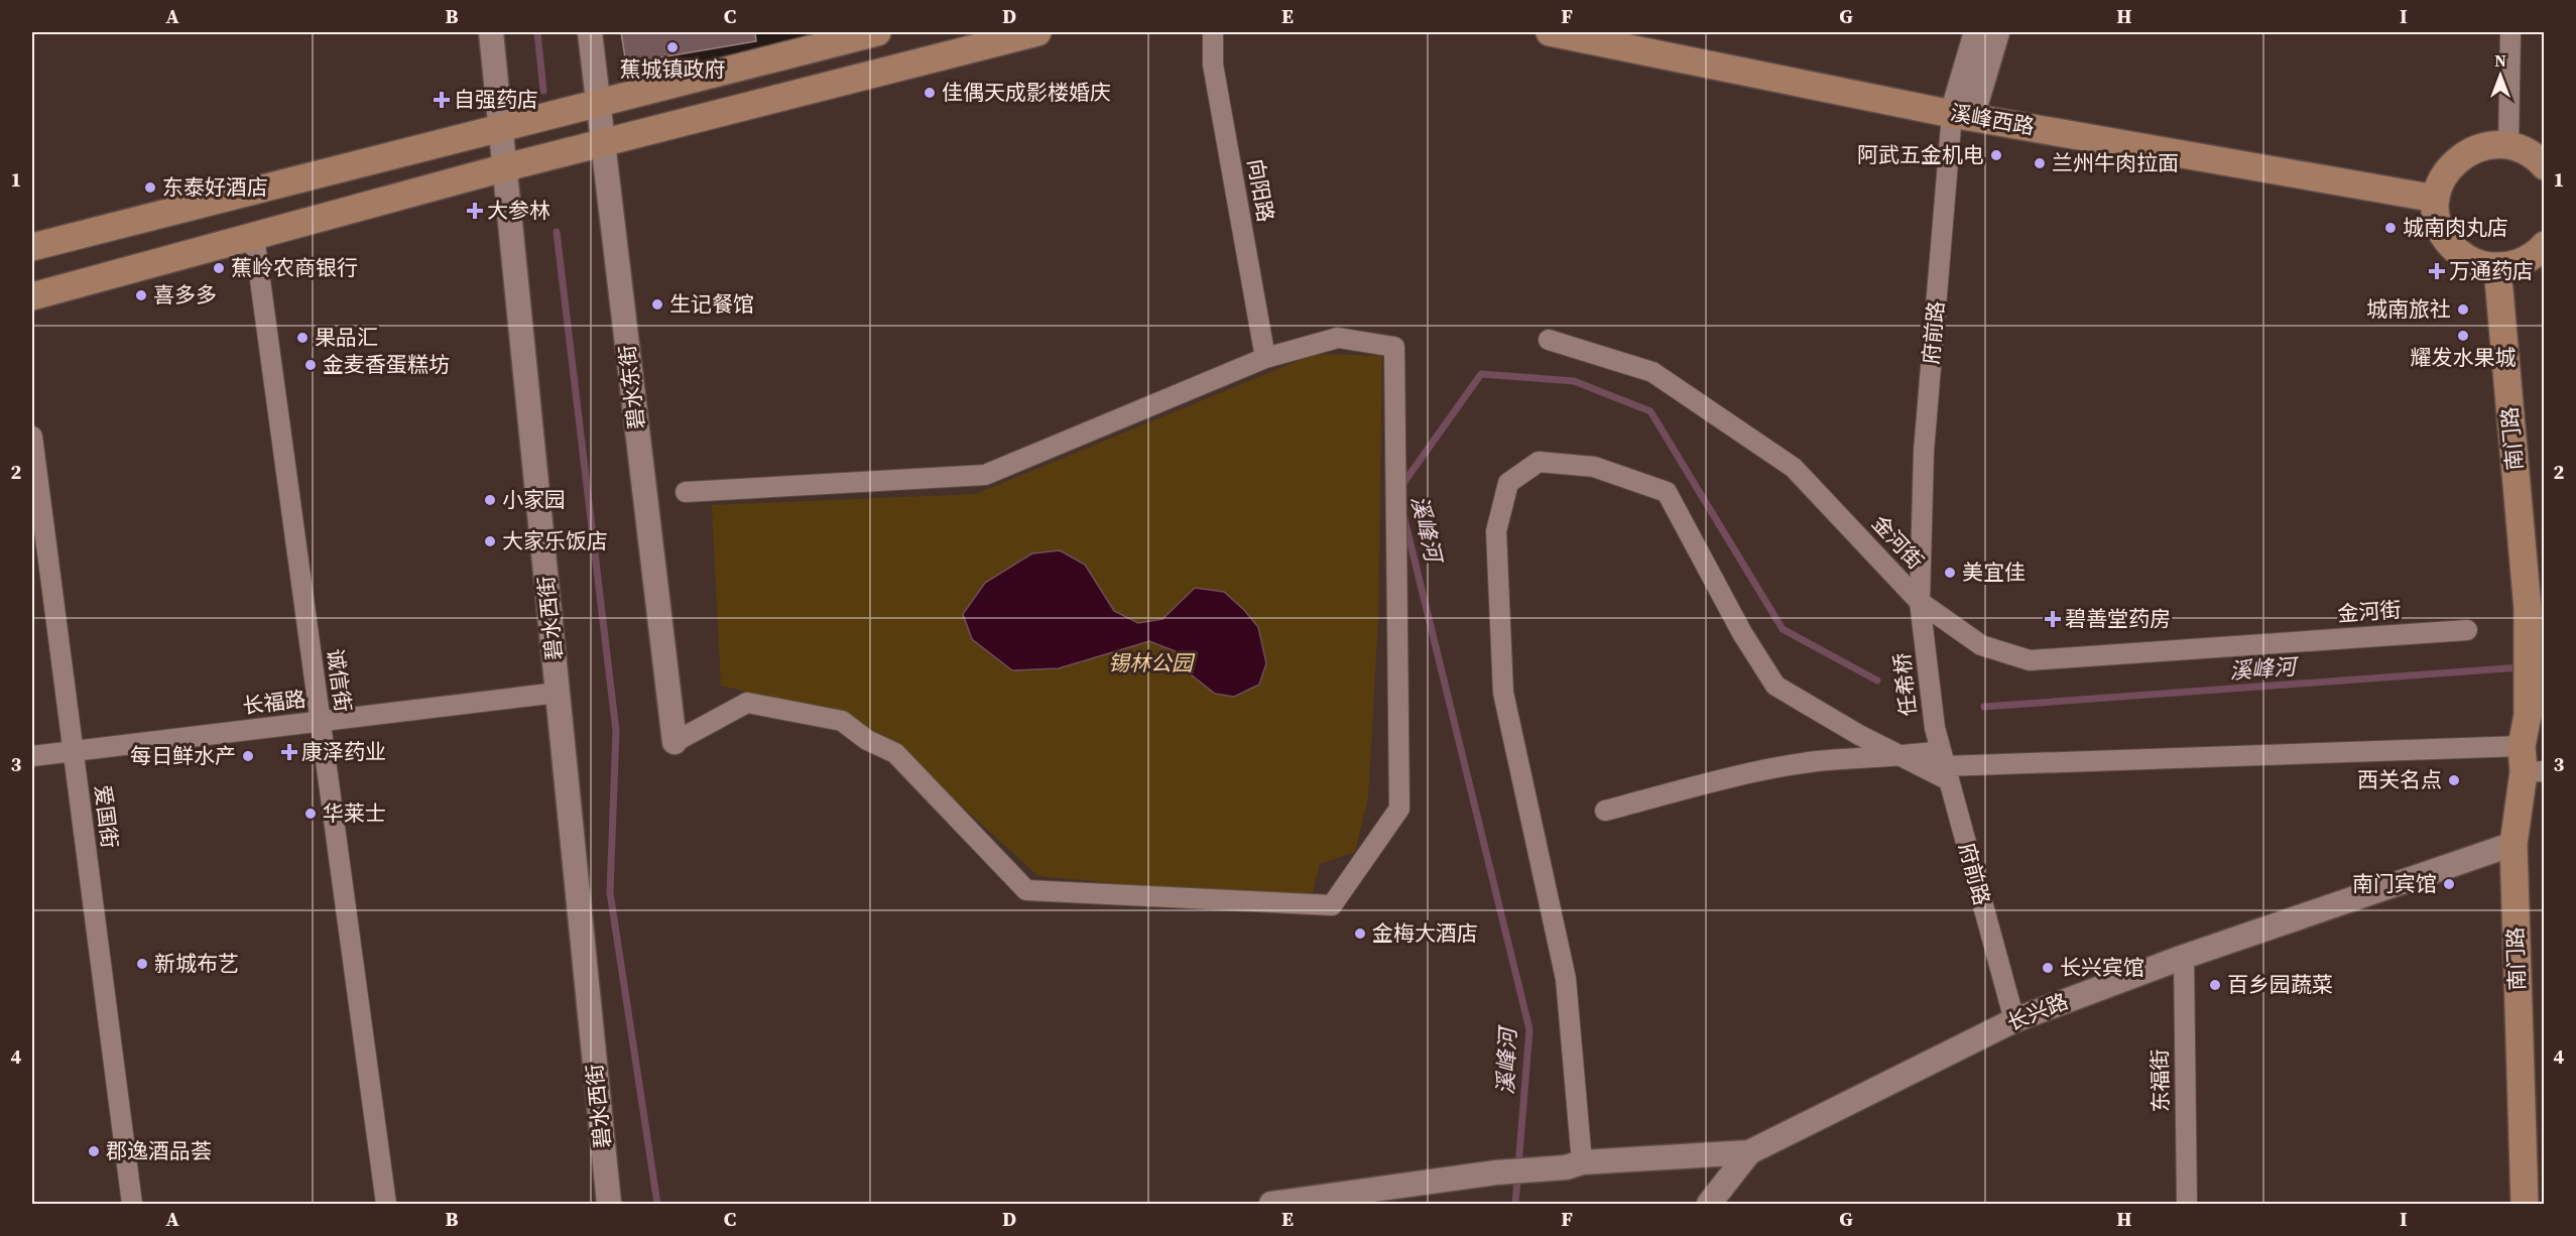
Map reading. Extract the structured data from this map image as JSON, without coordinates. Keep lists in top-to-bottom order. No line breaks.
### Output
{"streets":{"main road":["溪峰西路","南门路"],"street":["向阳路","府前路","碧水东街","金河街","碧水西街","诚信街","任希桥","长福路","爱国街","长兴路","东福街"]},"crossings":[["溪峰西路","府前路"],["府前路","金河街"],["府前路","任希桥"],["府前路","长兴路"],["南门路","长兴路"],["碧水西街","长福路"],["诚信街","长福路"],["长福路","爱国街"],["长兴路","东福街"]],"water":["溪峰河"],"parks":["锡林公园"],"places":{"other":["蕉城镇政府","佳偶天成影楼婚庆","阿武五金机电","兰州牛肉拉面","东泰好酒店","城南肉丸店","蕉岭农商银行","喜多多","生记餐馆","城南旅社","耀发水果城","果品汇","金麦香蛋糕坊","小家园","大家乐饭店","美宜佳","每日鲜水产","西关名点","华莱士","南门宾馆","金梅大酒店","新城布艺","长兴宾馆","百乡园蔬菜","郡逸酒品荟"],"health":["自强药店","大参林","万通药店","碧善堂药房","康泽药业"]},"north":"top","grid":{"columns":["A","B","C","D","E","F","G","H","I"],"rows":["1","2","3","4"]}}
